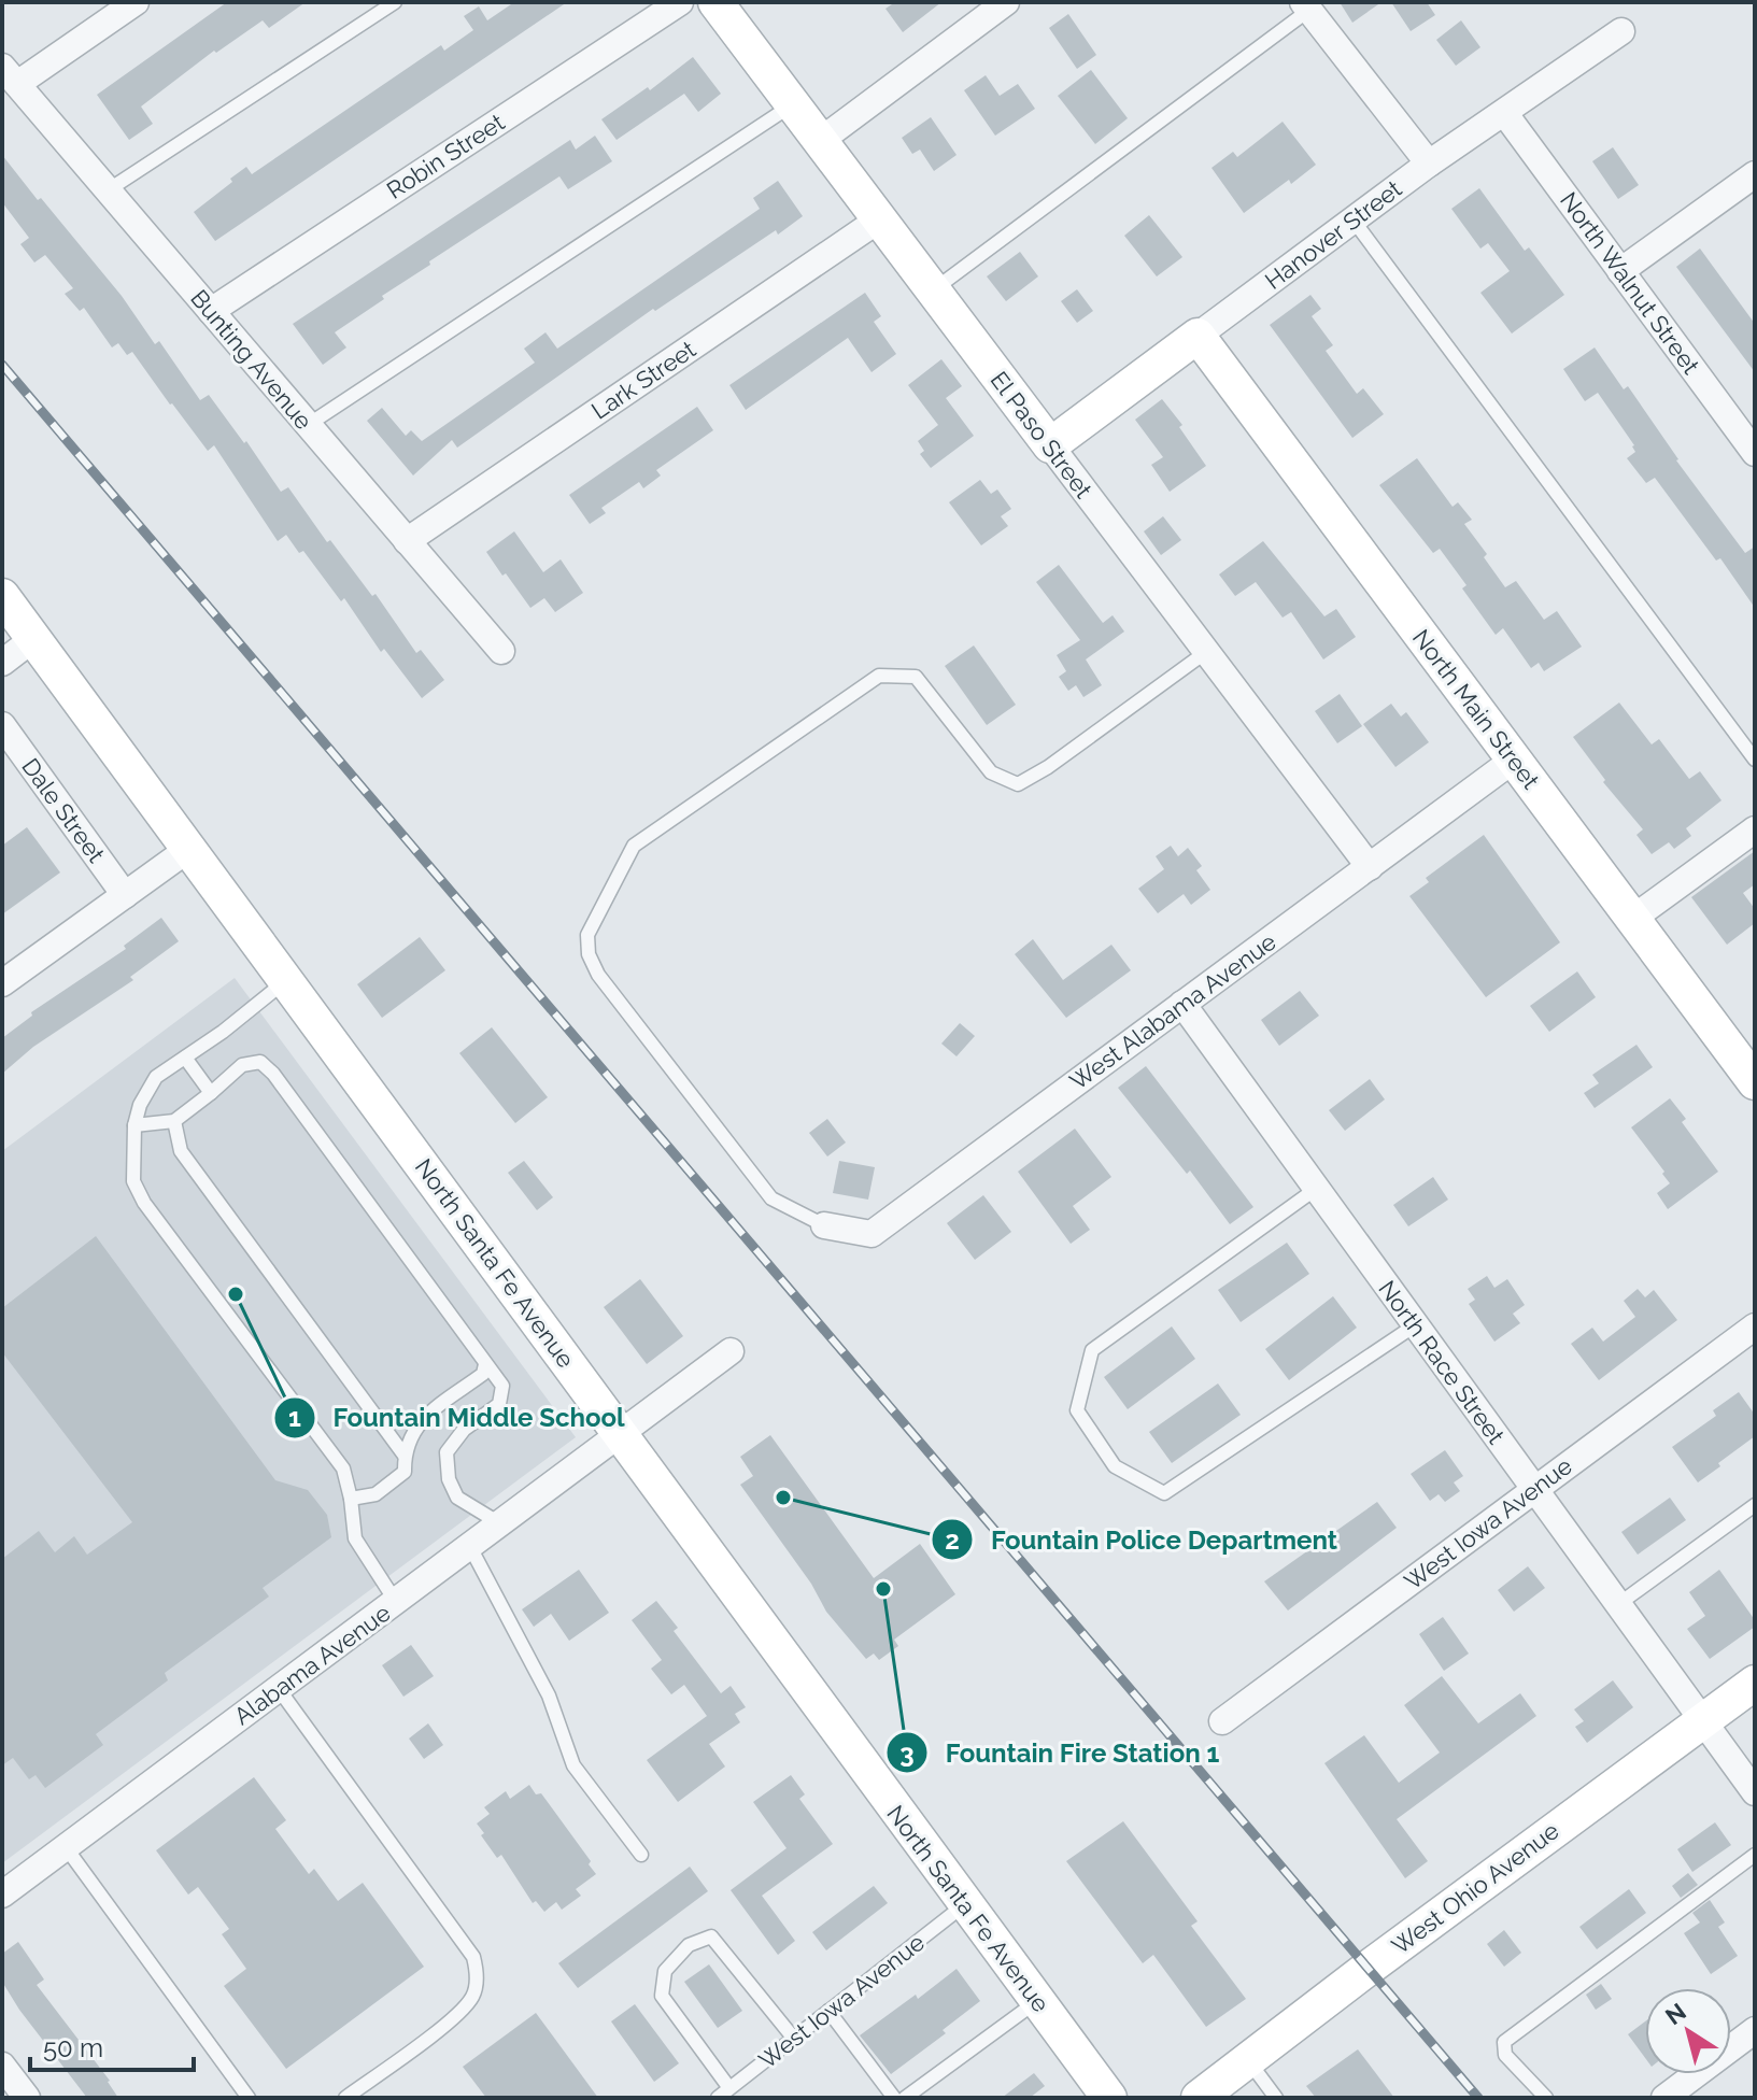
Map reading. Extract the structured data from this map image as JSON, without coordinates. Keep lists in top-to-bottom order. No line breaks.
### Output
{"streets":{"main road":["Hanover Street","El Paso Street","North Main Street","North Santa Fe Avenue","West Ohio Avenue"],"street":["Robin Street","North Walnut Street","Bunting Avenue","Lark Street","Dale Street","West Alabama Avenue","North Race Street","West Iowa Avenue","Alabama Avenue"]},"crossings":[["Robin Street","Bunting Avenue"],["Hanover Street","North Walnut Street"],["Hanover Street","El Paso Street"],["Hanover Street","North Main Street"],["Bunting Avenue","Lark Street"],["Lark Street","El Paso Street"],["El Paso Street","West Alabama Avenue"],["North Main Street","West Alabama Avenue"],["West Alabama Avenue","North Race Street"],["North Santa Fe Avenue","West Iowa Avenue"],["North Santa Fe Avenue","Alabama Avenue"],["North Race Street","West Iowa Avenue"],["North Race Street","West Ohio Avenue"]],"places":["Fountain Middle School","Fountain Police Department","Fountain Fire Station 1"],"scale_bar":"50 m","north":"top left"}
